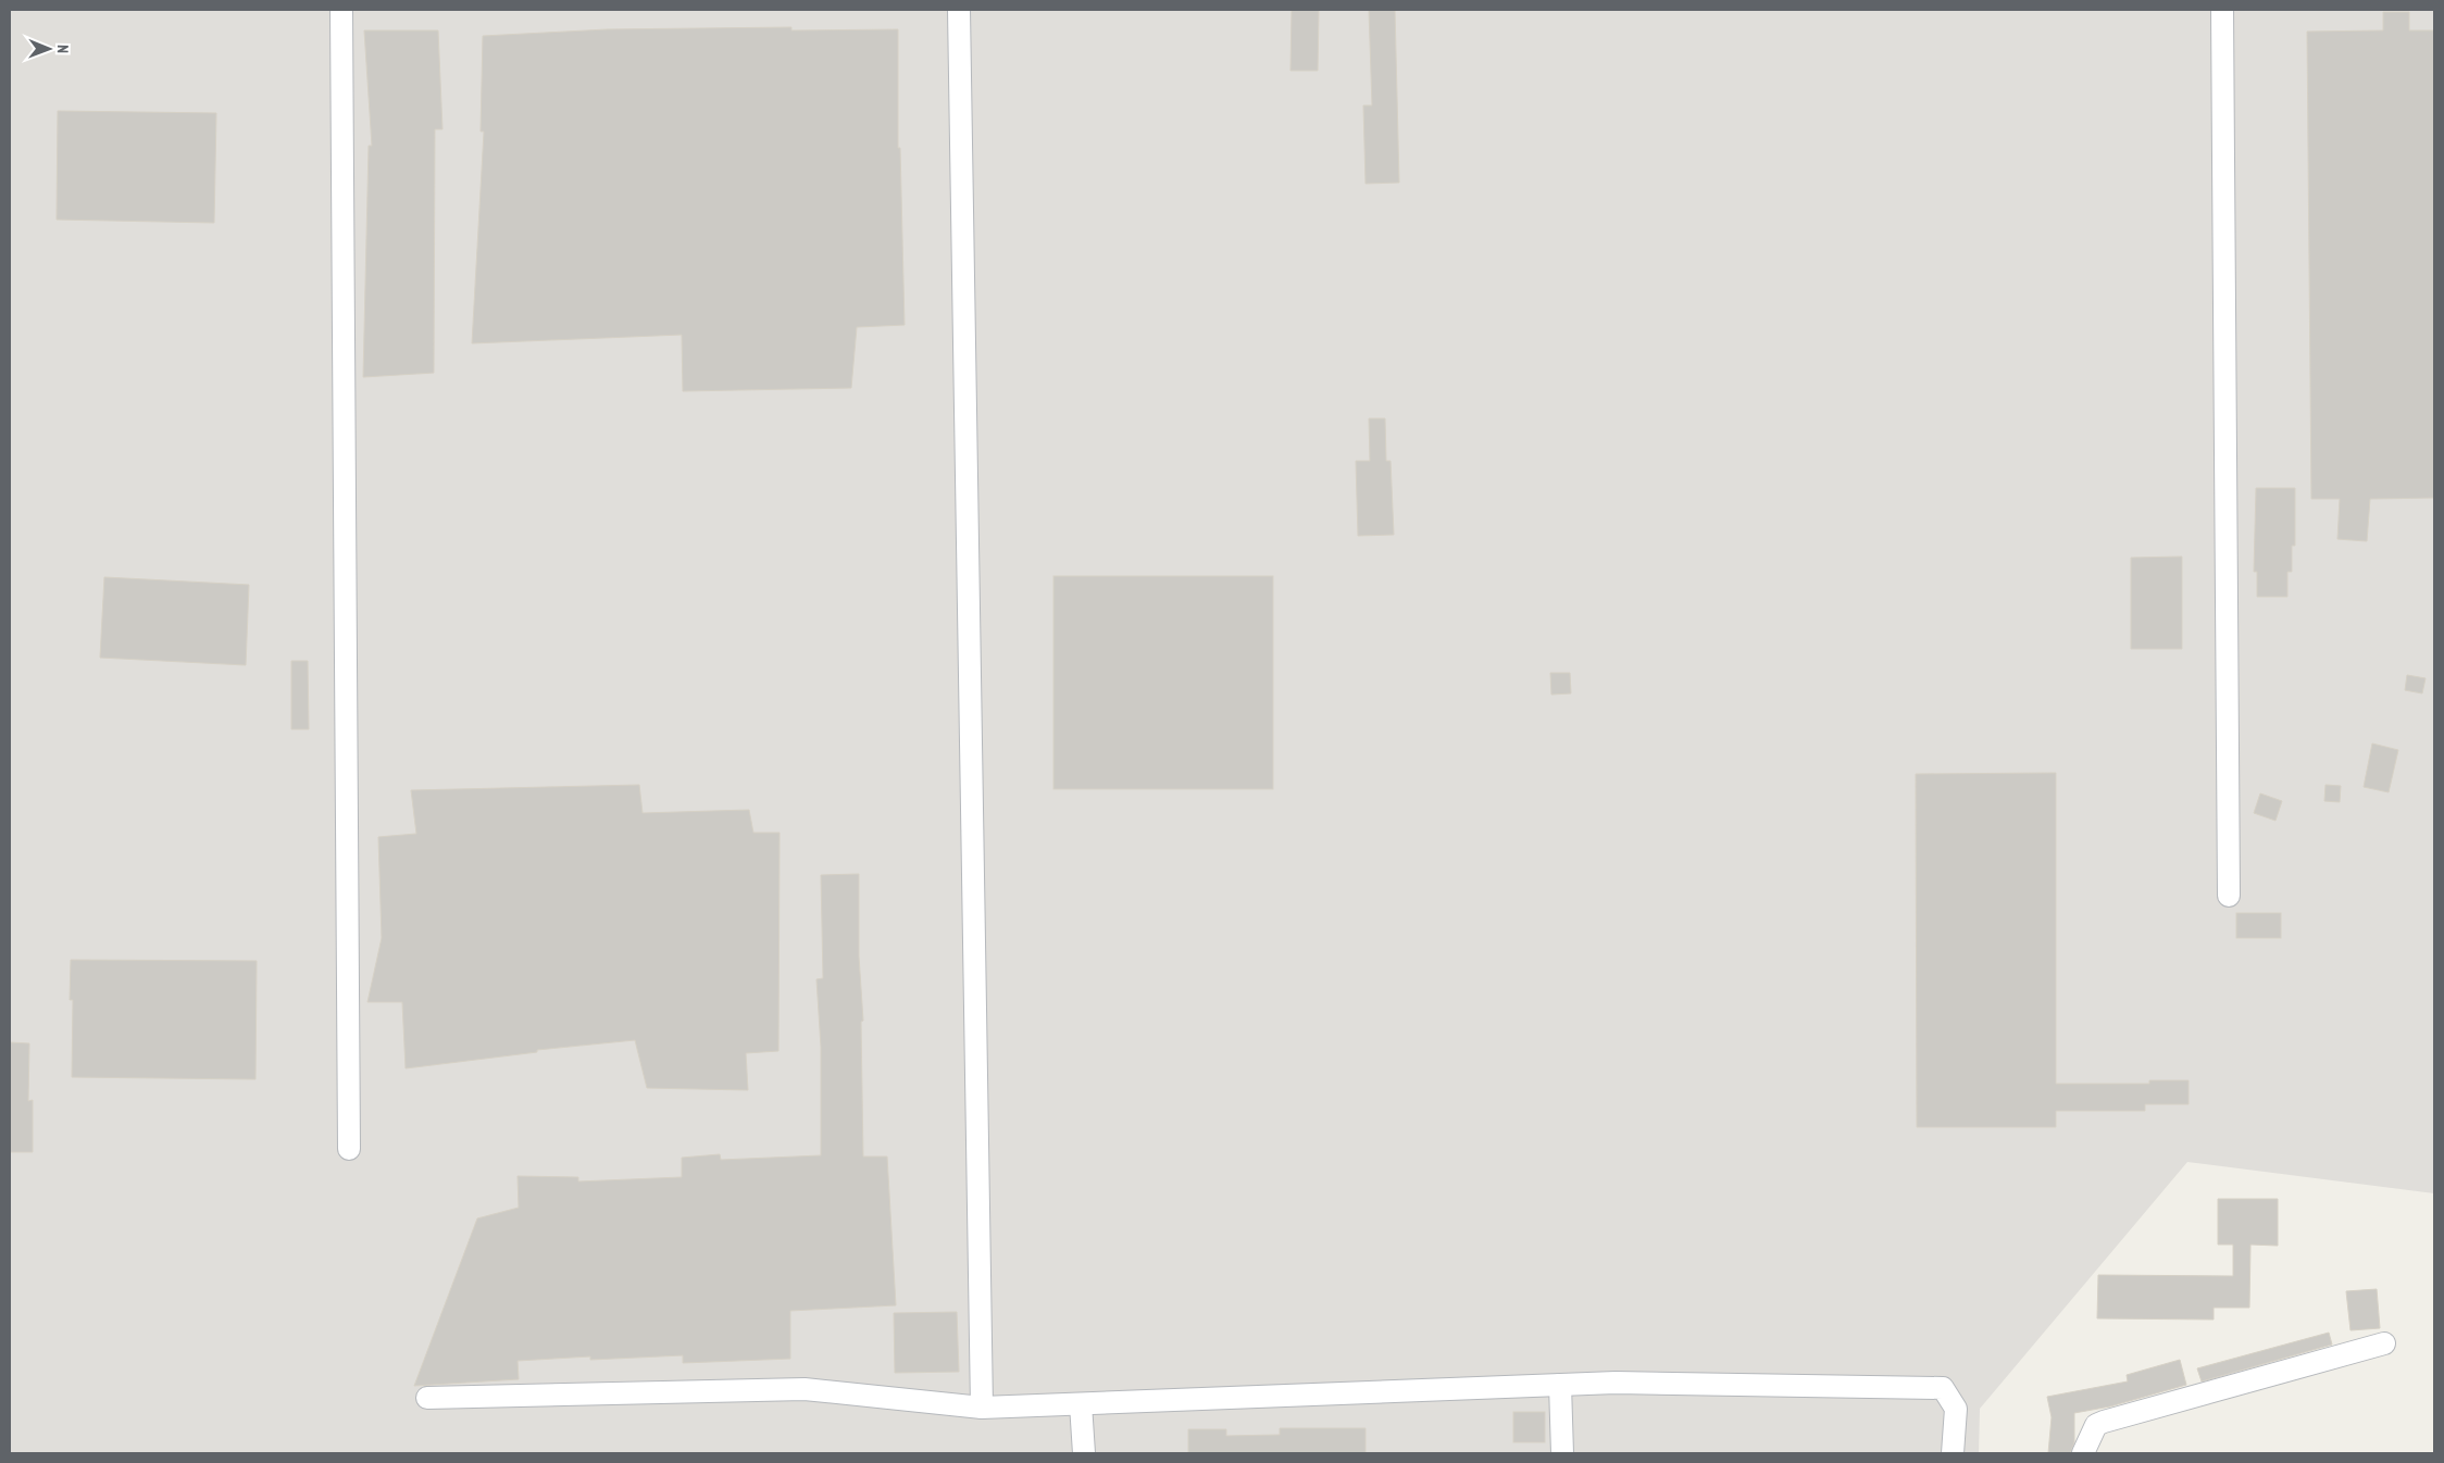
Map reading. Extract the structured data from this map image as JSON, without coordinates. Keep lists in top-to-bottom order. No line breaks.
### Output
{"north":"right"}
